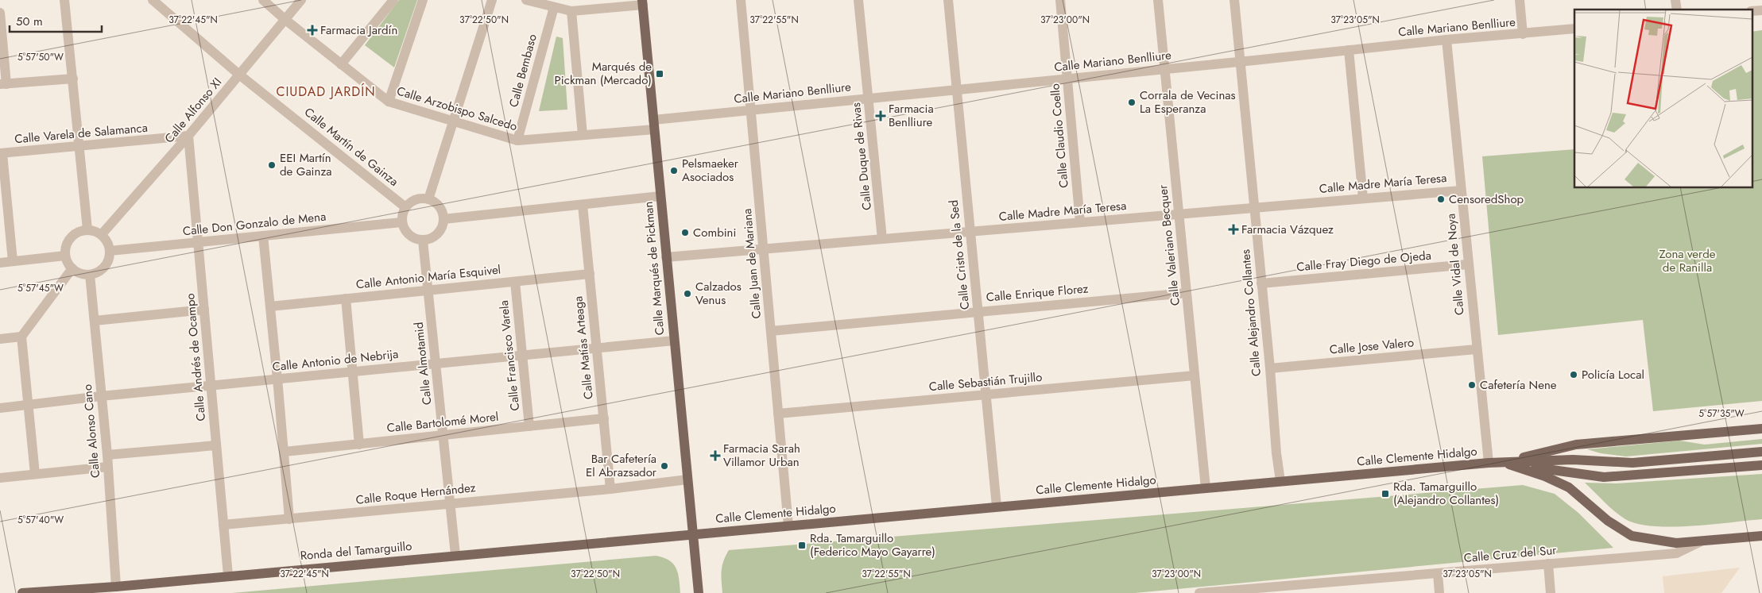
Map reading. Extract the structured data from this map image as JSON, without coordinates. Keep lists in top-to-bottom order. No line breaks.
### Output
{"streets":{"main road":["Calle Marqués de Pickman","Calle Clemente Hidalgo","Ronda del Tamarguillo","Calle Cruz del Sur"],"street":["Calle Mariano Benlliure","Calle Bembaso","Calle Arzobispo Salcedo","Calle Alfonso XI","Calle Varela de Salamanca","Calle Claudio Coello","Calle Martín de Gainza","Calle Duque de Rivas","Calle Madre María Teresa","Calle Don Gonzalo de Mena","Calle Valeriano Becquer","Calle Cristo de la Sed","Calle Fray Diego de Ojeda","Calle Juan de Mariana","Calle Vidal de Noya","Calle Antonio María Esquivel","Calle Enrique Florez","Calle Alejandro Collantes","Calle Jose Valero","Calle Matías Arteaga","Calle Francisco Varela","Calle Andrés de Ocampo","Calle Antonio de Nebrija","Calle Almotamid","Calle Sebastián Trujillo","Calle Bartolomé Morel","Calle Alonso Cano","Calle Roque Hernández"]},"crossings":[["Calle Mariano Benlliure","Calle Arzobispo Salcedo"],["Calle Mariano Benlliure","Calle Claudio Coello"],["Calle Mariano Benlliure","Calle Duque de Rivas"],["Calle Mariano Benlliure","Calle Valeriano Becquer"],["Calle Mariano Benlliure","Calle Cristo de la Sed"],["Calle Mariano Benlliure","Calle Juan de Mariana"],["Calle Mariano Benlliure","Calle Vidal de Noya"],["Calle Mariano Benlliure","Calle Marqués de Pickman"],["Calle Mariano Benlliure","Calle Alejandro Collantes"],["Calle Bembaso","Calle Arzobispo Salcedo"],["Calle Arzobispo Salcedo","Calle Alfonso XI"],["Calle Arzobispo Salcedo","Calle Marqués de Pickman"],["Calle Alfonso XI","Calle Varela de Salamanca"],["Calle Alfonso XI","Calle Martín de Gainza"],["Calle Alfonso XI","Calle Don Gonzalo de Mena"],["Calle Alfonso XI","Calle Andrés de Ocampo"],["Calle Alfonso XI","Calle Alonso Cano"],["Calle Varela de Salamanca","Calle Andrés de Ocampo"],["Calle Claudio Coello","Calle Madre María Teresa"],["Calle Martín de Gainza","Calle Don Gonzalo de Mena"],["Calle Martín de Gainza","Calle Almotamid"],["Calle Duque de Rivas","Calle Madre María Teresa"],["Calle Madre María Teresa","Calle Valeriano Becquer"],["Calle Madre María Teresa","Calle Cristo de la Sed"],["Calle Madre María Teresa","Calle Juan de Mariana"],["Calle Madre María Teresa","Calle Vidal de Noya"],["Calle Madre María Teresa","Calle Marqués de Pickman"],["Calle Madre María Teresa","Calle Alejandro Collantes"],["Calle Don Gonzalo de Mena","Calle Andrés de Ocampo"],["Calle Don Gonzalo de Mena","Calle Almotamid"],["Calle Don Gonzalo de Mena","Calle Alonso Cano"],["Calle Valeriano Becquer","Calle Enrique Florez"],["Calle Valeriano Becquer","Calle Sebastián Trujillo"],["Calle Valeriano Becquer","Calle Clemente Hidalgo"],["Calle Cristo de la Sed","Calle Enrique Florez"],["Calle Cristo de la Sed","Calle Sebastián Trujillo"],["Calle Cristo de la Sed","Calle Clemente Hidalgo"],["Calle Fray Diego de Ojeda","Calle Vidal de Noya"],["Calle Fray Diego de Ojeda","Calle Alejandro Collantes"],["Calle Juan de Mariana","Calle Enrique Florez"],["Calle Juan de Mariana","Calle Sebastián Trujillo"],["Calle Juan de Mariana","Calle Clemente Hidalgo"],["Calle Vidal de Noya","Calle Jose Valero"],["Calle Vidal de Noya","Calle Clemente Hidalgo"],["Calle Marqués de Pickman","Calle Antonio de Nebrija"],["Calle Marqués de Pickman","Calle Clemente Hidalgo"],["Calle Marqués de Pickman","Calle Roque Hernández"],["Calle Marqués de Pickman","Ronda del Tamarguillo"],["Calle Antonio María Esquivel","Calle Matías Arteaga"],["Calle Antonio María Esquivel","Calle Francisco Varela"],["Calle Antonio María Esquivel","Calle Almotamid"],["Calle Alejandro Collantes","Calle Jose Valero"],["Calle Alejandro Collantes","Calle Clemente Hidalgo"],["Calle Matías Arteaga","Calle Antonio de Nebrija"],["Calle Matías Arteaga","Calle Bartolomé Morel"],["Calle Matías Arteaga","Calle Roque Hernández"],["Calle Francisco Varela","Calle Antonio de Nebrija"],["Calle Francisco Varela","Calle Bartolomé Morel"],["Calle Andrés de Ocampo","Calle Antonio de Nebrija"],["Calle Andrés de Ocampo","Calle Roque Hernández"],["Calle Andrés de Ocampo","Ronda del Tamarguillo"],["Calle Antonio de Nebrija","Calle Almotamid"],["Calle Antonio de Nebrija","Calle Alonso Cano"],["Calle Almotamid","Calle Bartolomé Morel"],["Calle Almotamid","Calle Roque Hernández"],["Calle Almotamid","Ronda del Tamarguillo"],["Calle Alonso Cano","Ronda del Tamarguillo"],["Calle Clemente Hidalgo","Ronda del Tamarguillo"],["Calle Clemente Hidalgo","Calle Cruz del Sur"]],"districts":["CIUDAD JARDÍN"],"parks":["Zona verde de Ranilla"],"places":{"health":["Farmacia Jardín","Farmacia Benlliure","Farmacia Vázquez","Farmacia Sarah Villamor Urban"],"transit":["Marqués de Pickman (Mercado)","Rda. Tamarguillo (Alejandro Collantes)","Rda. Tamarguillo (Federico Mayo Gayarre)"],"other":["Corrala de Vecinas La Esperanza","EEI Martín de Gainza","Pelsmaeker Asociados","CensoredShop","Combini","Calzados Venus","Policía Local","Cafetería Nene","Bar Cafetería El Abrazsador"]},"scale_bar":"50 m","coordinates":["37°22'45\"N","37°22'50\"N","37°22'55\"N","37°23'00\"N","37°23'05\"N","5°57'50\"W","5°57'45\"W","5°57'35\"W","5°57'40\"W"]}
